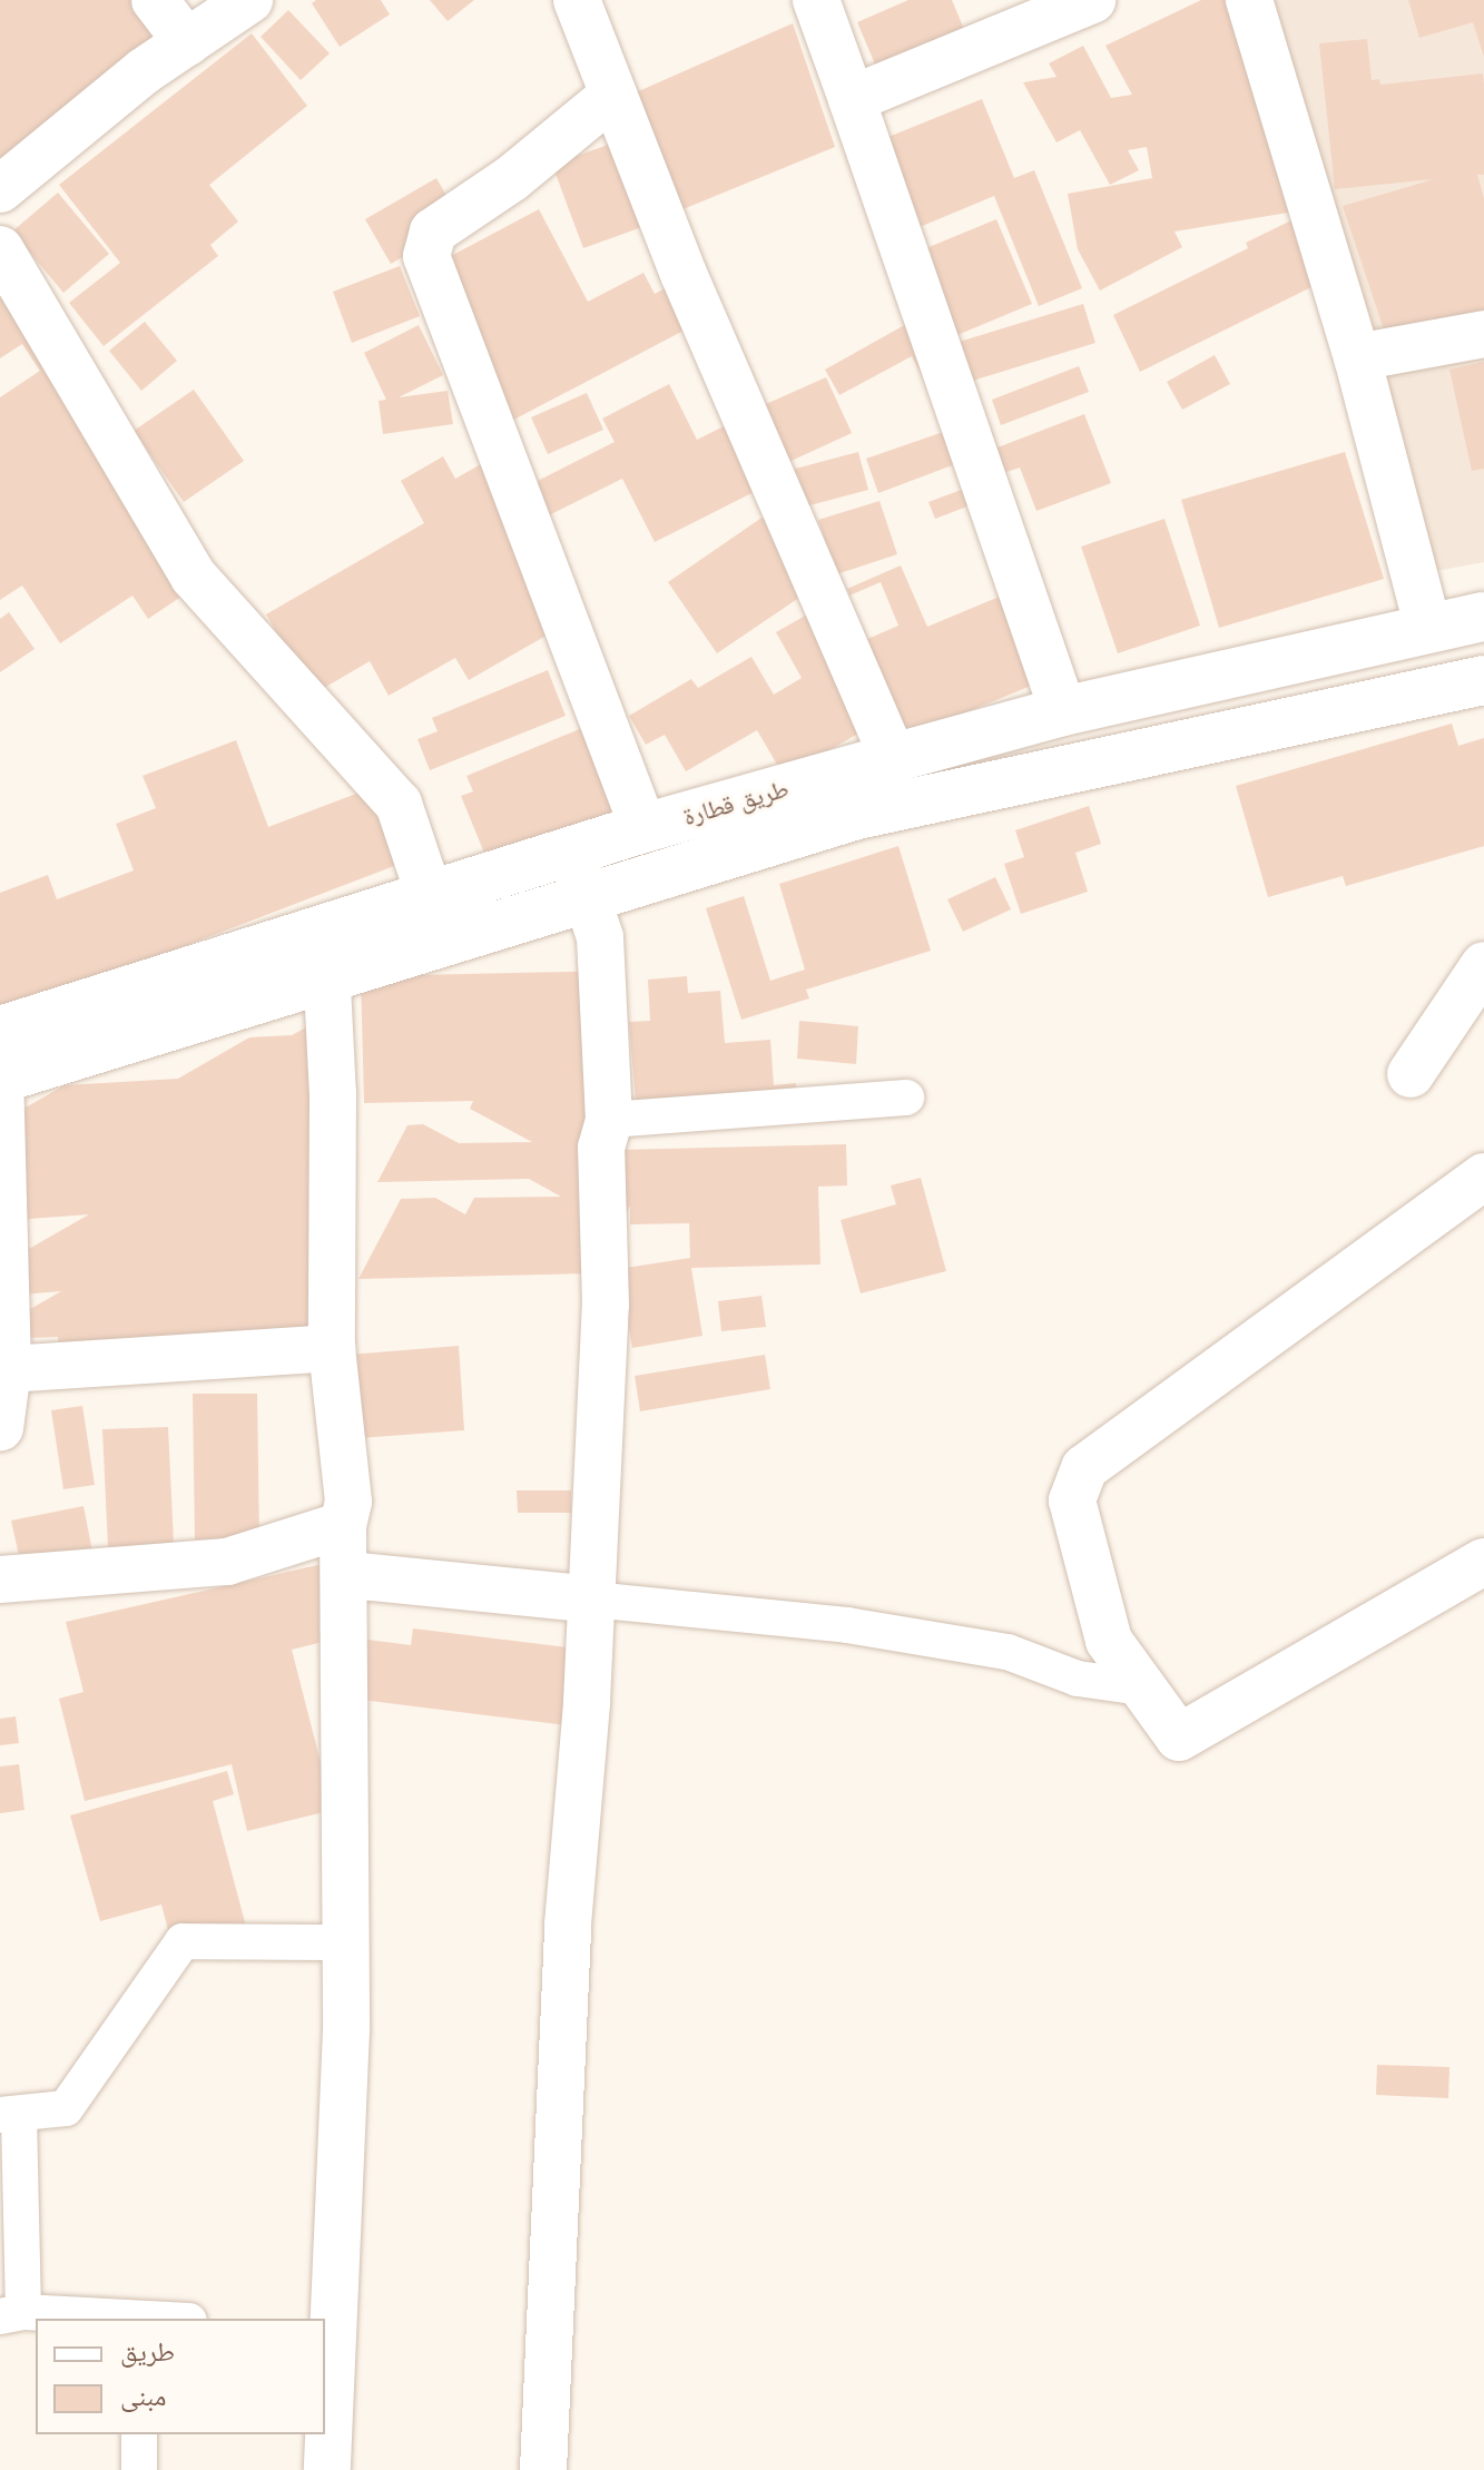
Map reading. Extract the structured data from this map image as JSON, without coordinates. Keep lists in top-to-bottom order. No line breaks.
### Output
{"streets":{"main road":["طريق قطارة"]},"legend":["طريق","مبنى"]}
